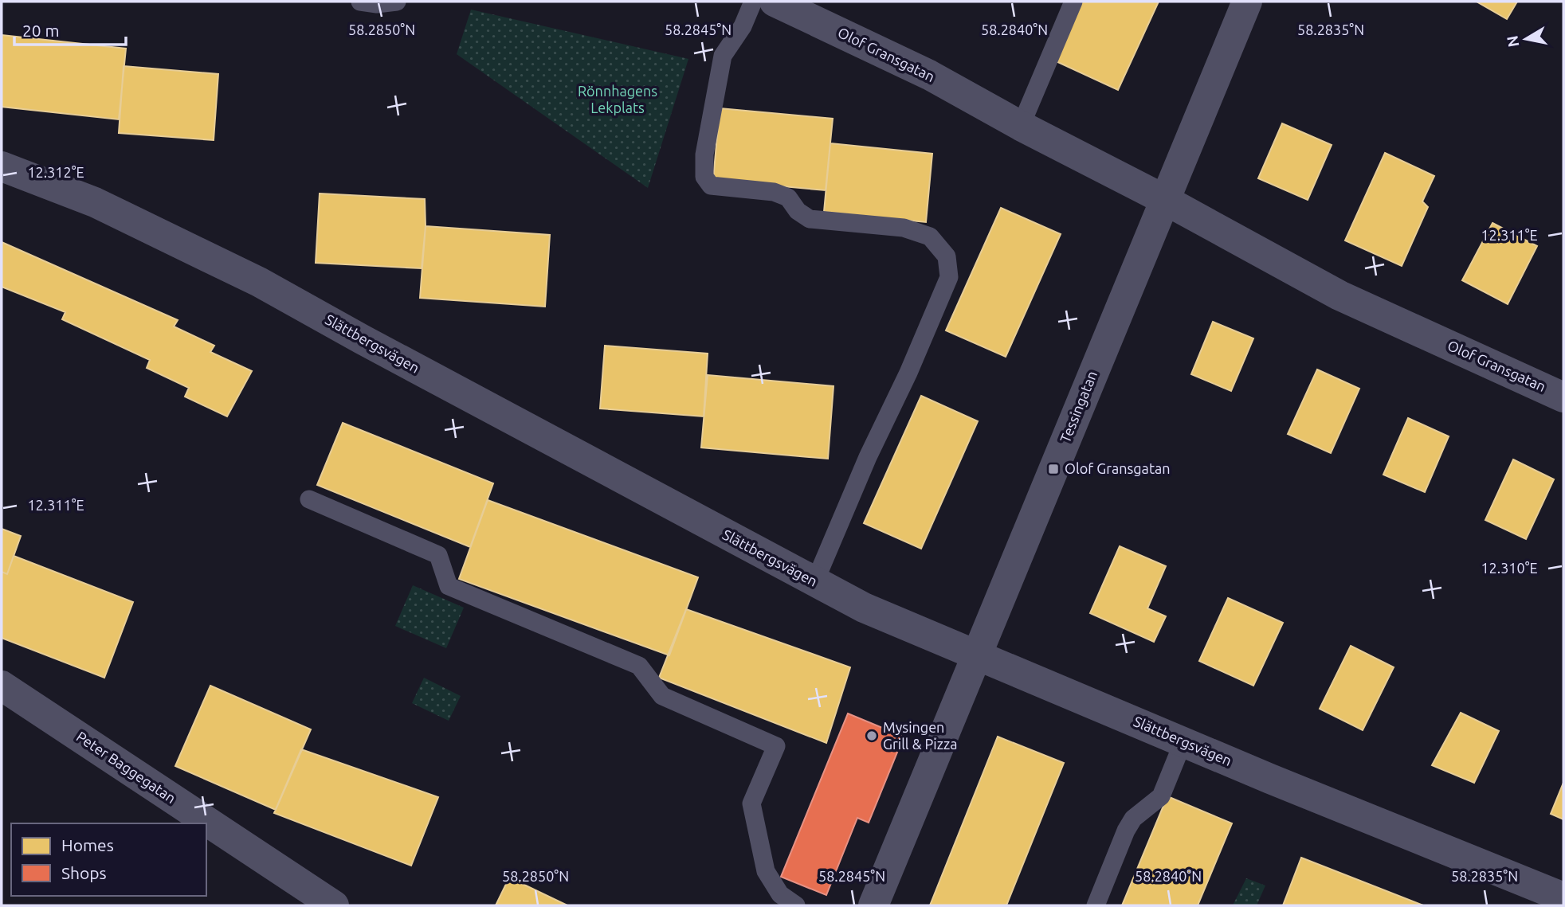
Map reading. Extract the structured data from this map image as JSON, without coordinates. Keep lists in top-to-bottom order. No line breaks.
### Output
{"streets":{"street":["Olof Gransgatan","Slättbergsvägen","Tessingatan","Peter Baggegatan"]},"crossings":[["Olof Gransgatan","Tessingatan"],["Slättbergsvägen","Tessingatan"]],"parks":["Rönnhagens Lekplats"],"places":{"transit":["Olof Gransgatan"],"other":["Mysingen Grill & Pizza"]},"legend":["Homes","Shops"],"scale_bar":"20 m","north":"left","coordinates":["58.2850°N","58.2845°N","58.2840°N","58.2835°N","12.312°E","12.311°E","12.310°E"]}
